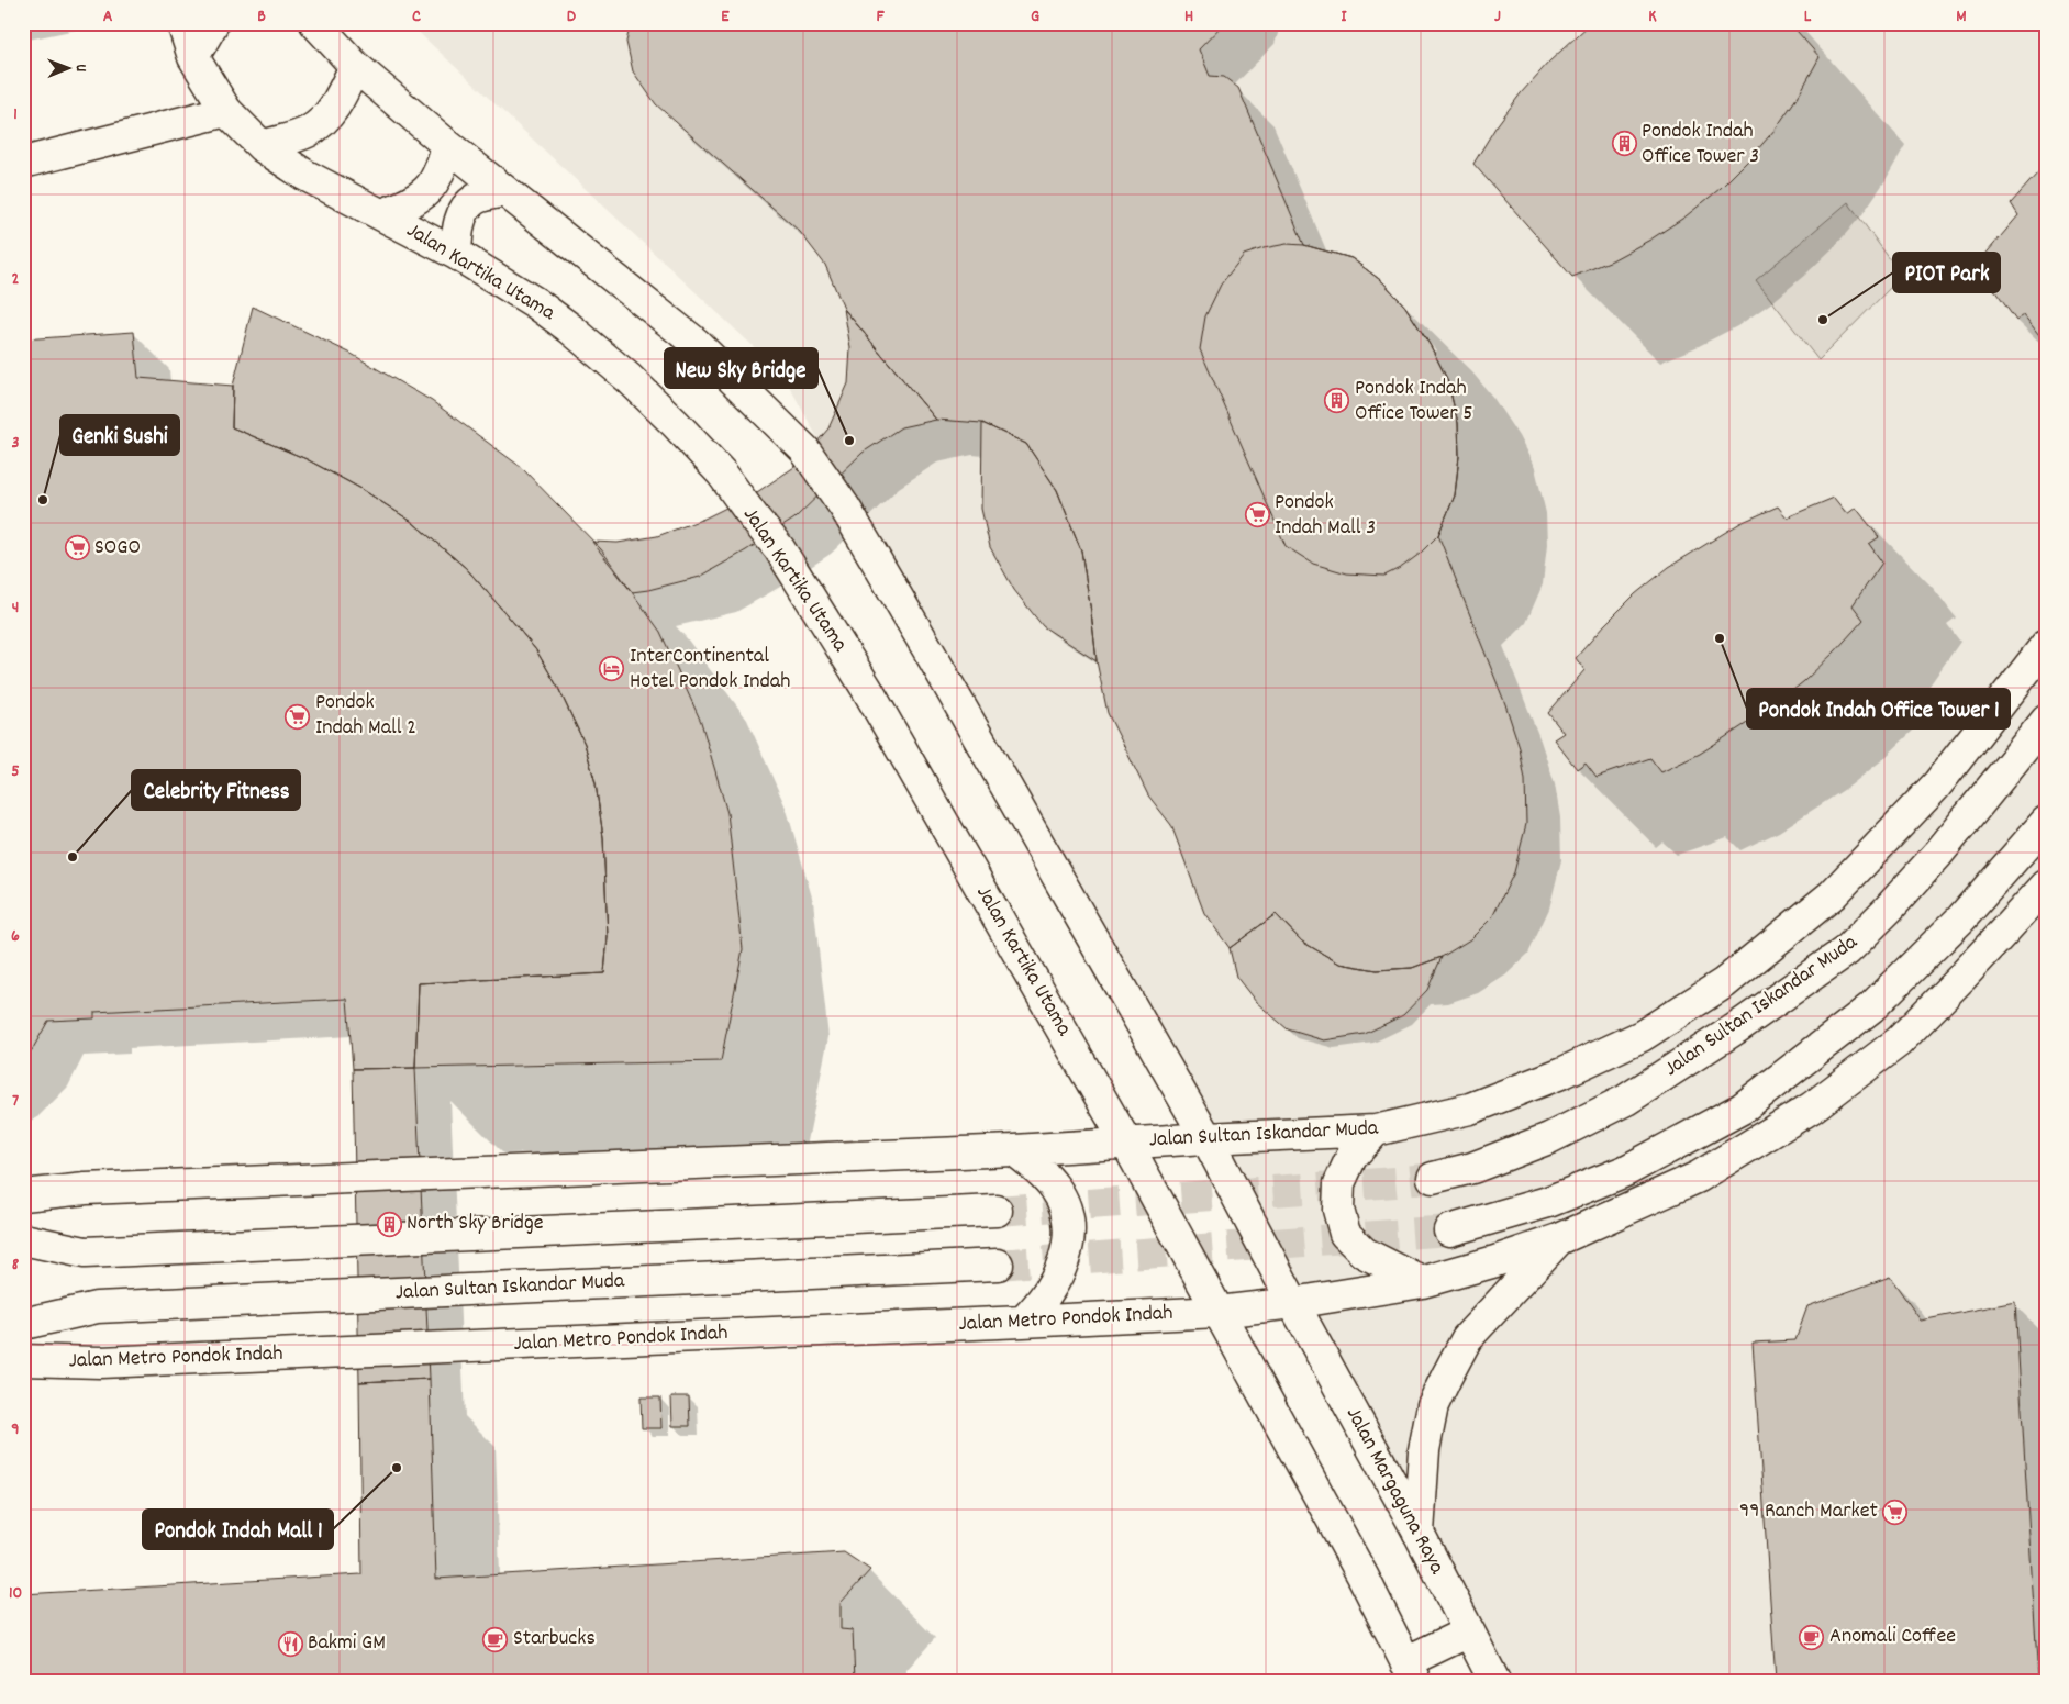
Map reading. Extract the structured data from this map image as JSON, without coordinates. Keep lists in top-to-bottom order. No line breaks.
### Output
{"streets":{"main road":["Jalan Kartika Utama","Jalan Sultan Iskandar Muda","Jalan Metro Pondok Indah","Jalan Margaguna Raya"]},"crossings":[["Jalan Kartika Utama","Jalan Sultan Iskandar Muda"],["Jalan Kartika Utama","Jalan Metro Pondok Indah"]],"places":{"building":["Pondok Indah Office Tower 3","Pondok Indah Office Tower 5","North Sky Bridge"],"other":["PIOT Park","New Sky Bridge","Genki Sushi","Pondok Indah Office Tower 1","Celebrity Fitness","Pondok Indah Mall 1"],"supermarket":["Pondok Indah Mall 3","SOGO","Pondok Indah Mall 2","99 Ranch Market"],"hotel":["InterContinental Hotel Pondok Indah"],"cafe":["Anomali Coffee","Starbucks"],"restaurant":["Bakmi GM"]},"north":"right","grid":{"columns":["A","B","C","D","E","F","G","H","I","J","K","L","M"],"rows":["1","2","3","4","5","6","7","8","9","10"]}}
